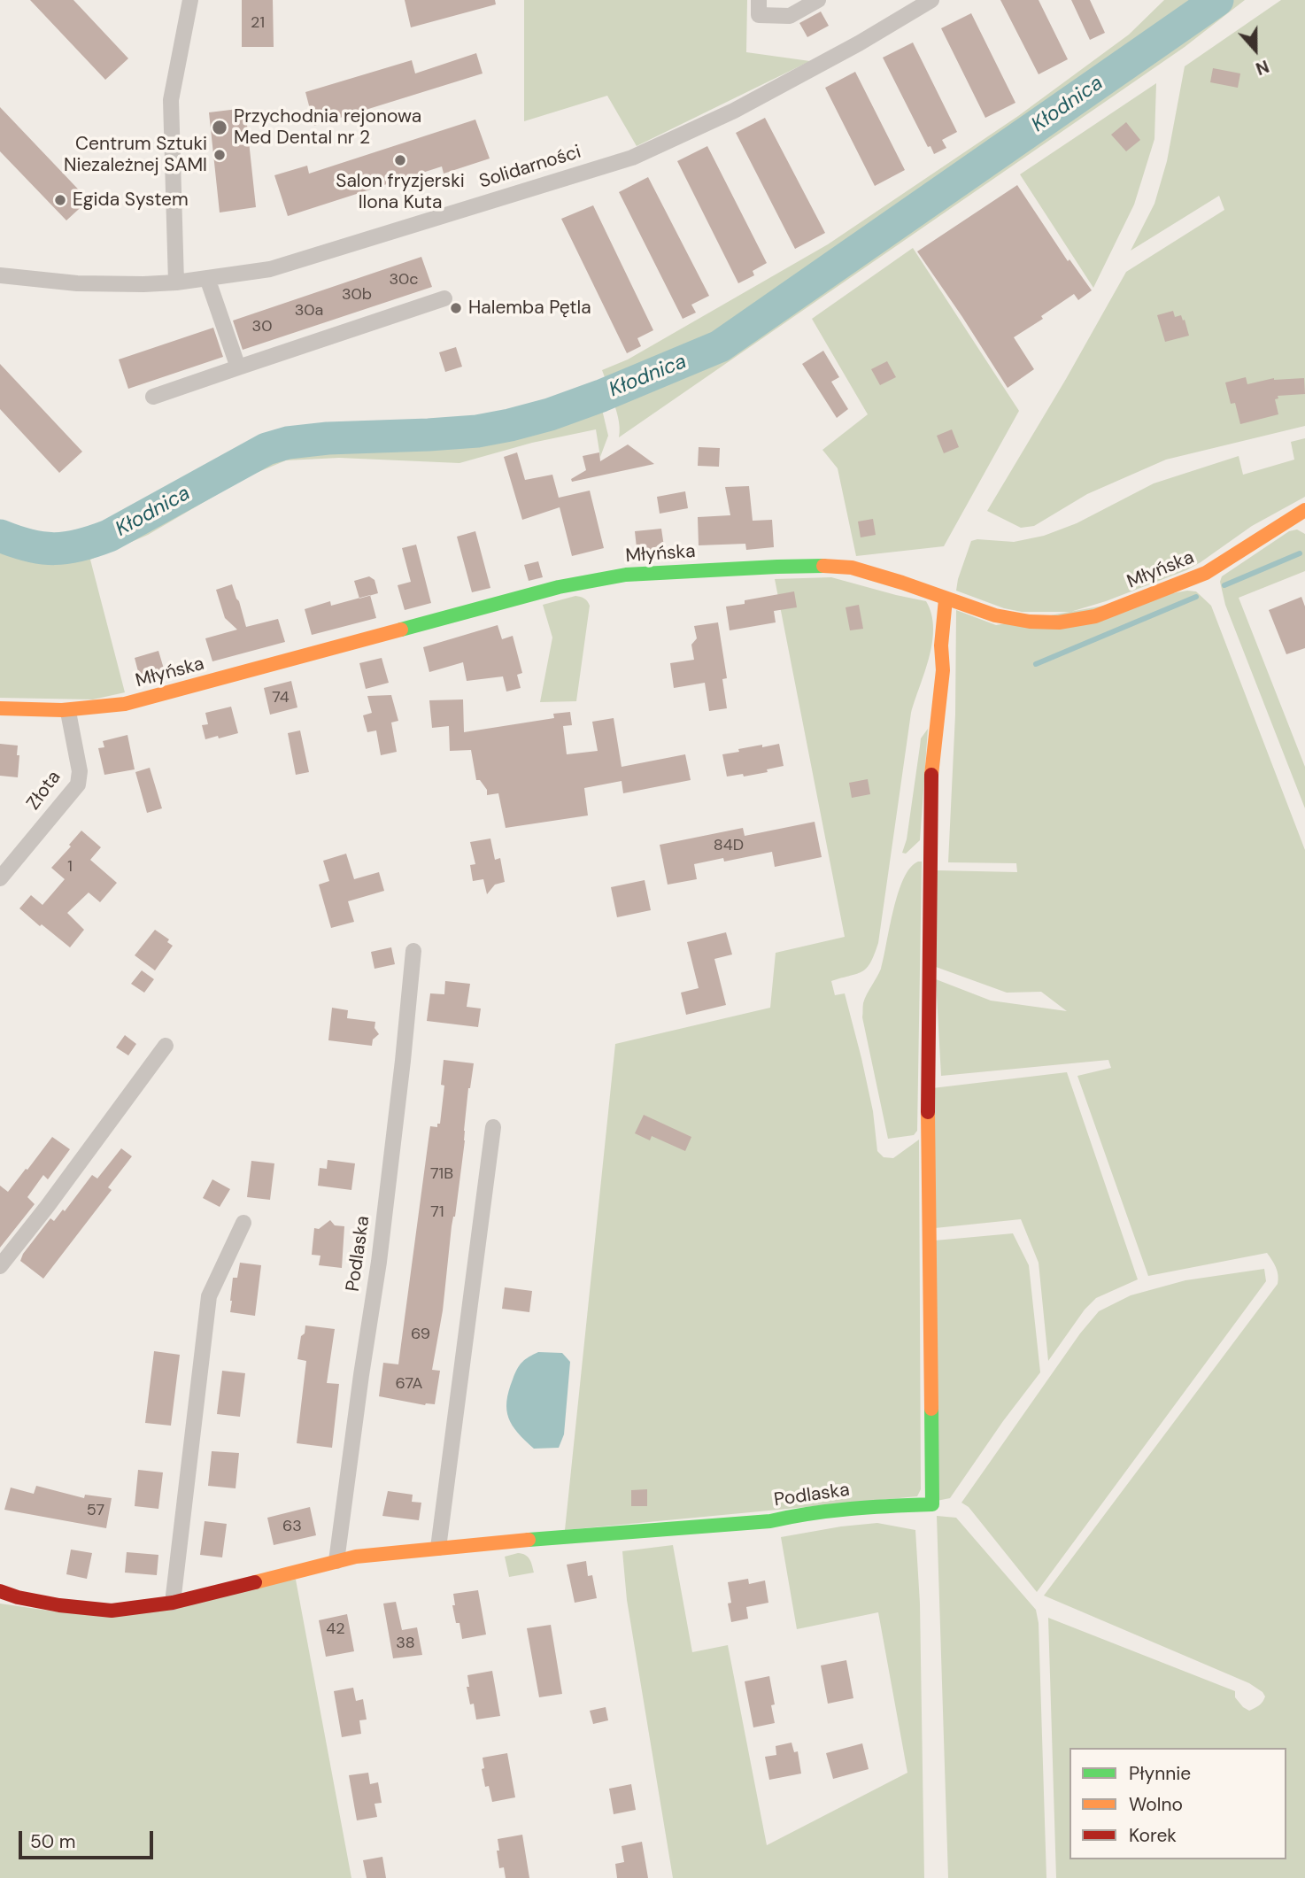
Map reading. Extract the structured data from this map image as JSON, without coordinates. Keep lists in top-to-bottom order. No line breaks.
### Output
{"streets":{"street":["Solidarności","Młyńska","Złota","Podlaska"]},"crossings":[["Młyńska","Złota"],["Młyńska","Podlaska"]],"water":["Kłodnica"],"places":["Przychodnia rejonowa Med Dental nr 2","Centrum Sztuki Niezależnej SAMI","Salon fryzjerski Ilona Kuta","Egida System","Halemba Pętla"],"house_numbers":["21","30c","30b","30a","30","74","84D","1","71B","71","69","67A","57","63","42","38"],"legend":["Płynnie","Wolno","Korek"],"scale_bar":"50 m","north":"bottom"}
